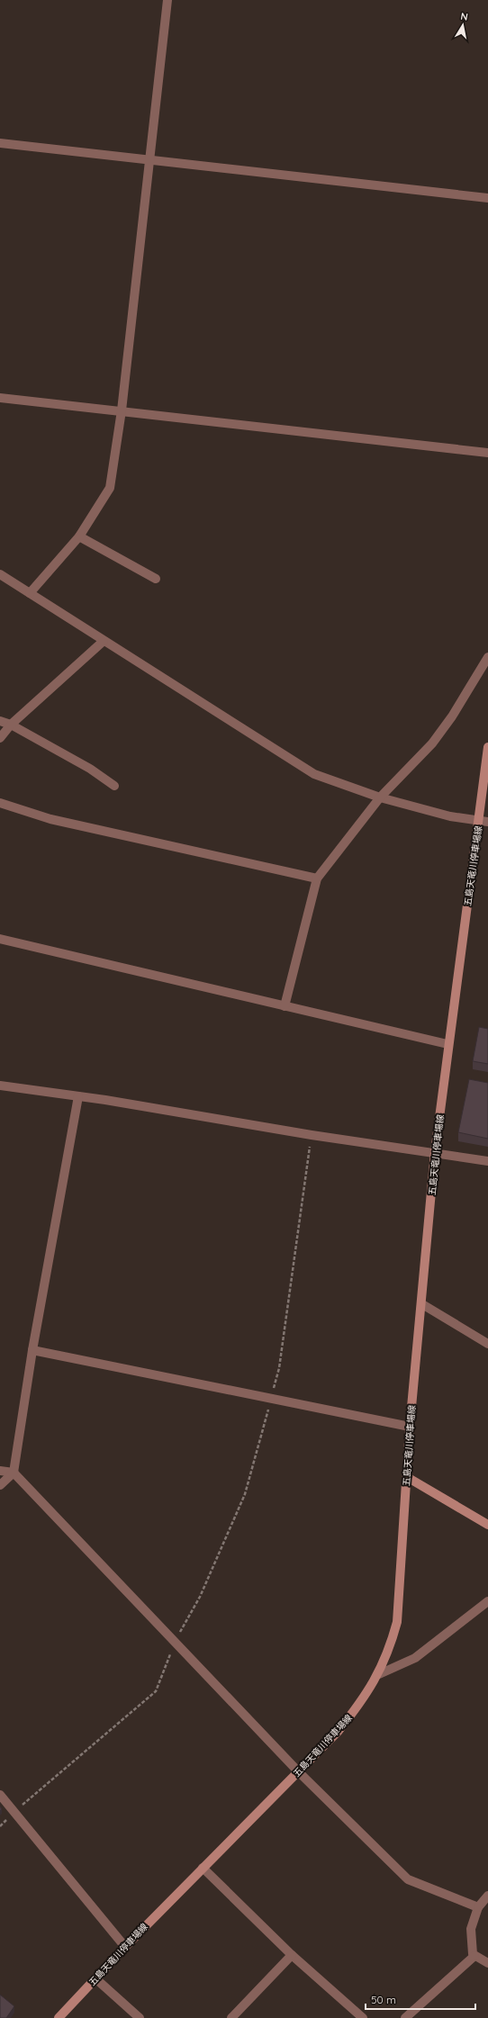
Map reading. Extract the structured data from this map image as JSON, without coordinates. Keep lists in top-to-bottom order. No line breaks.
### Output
{"streets":{"main road":["五島天竜川停車場線"]},"scale_bar":"50 m","north":"top"}
